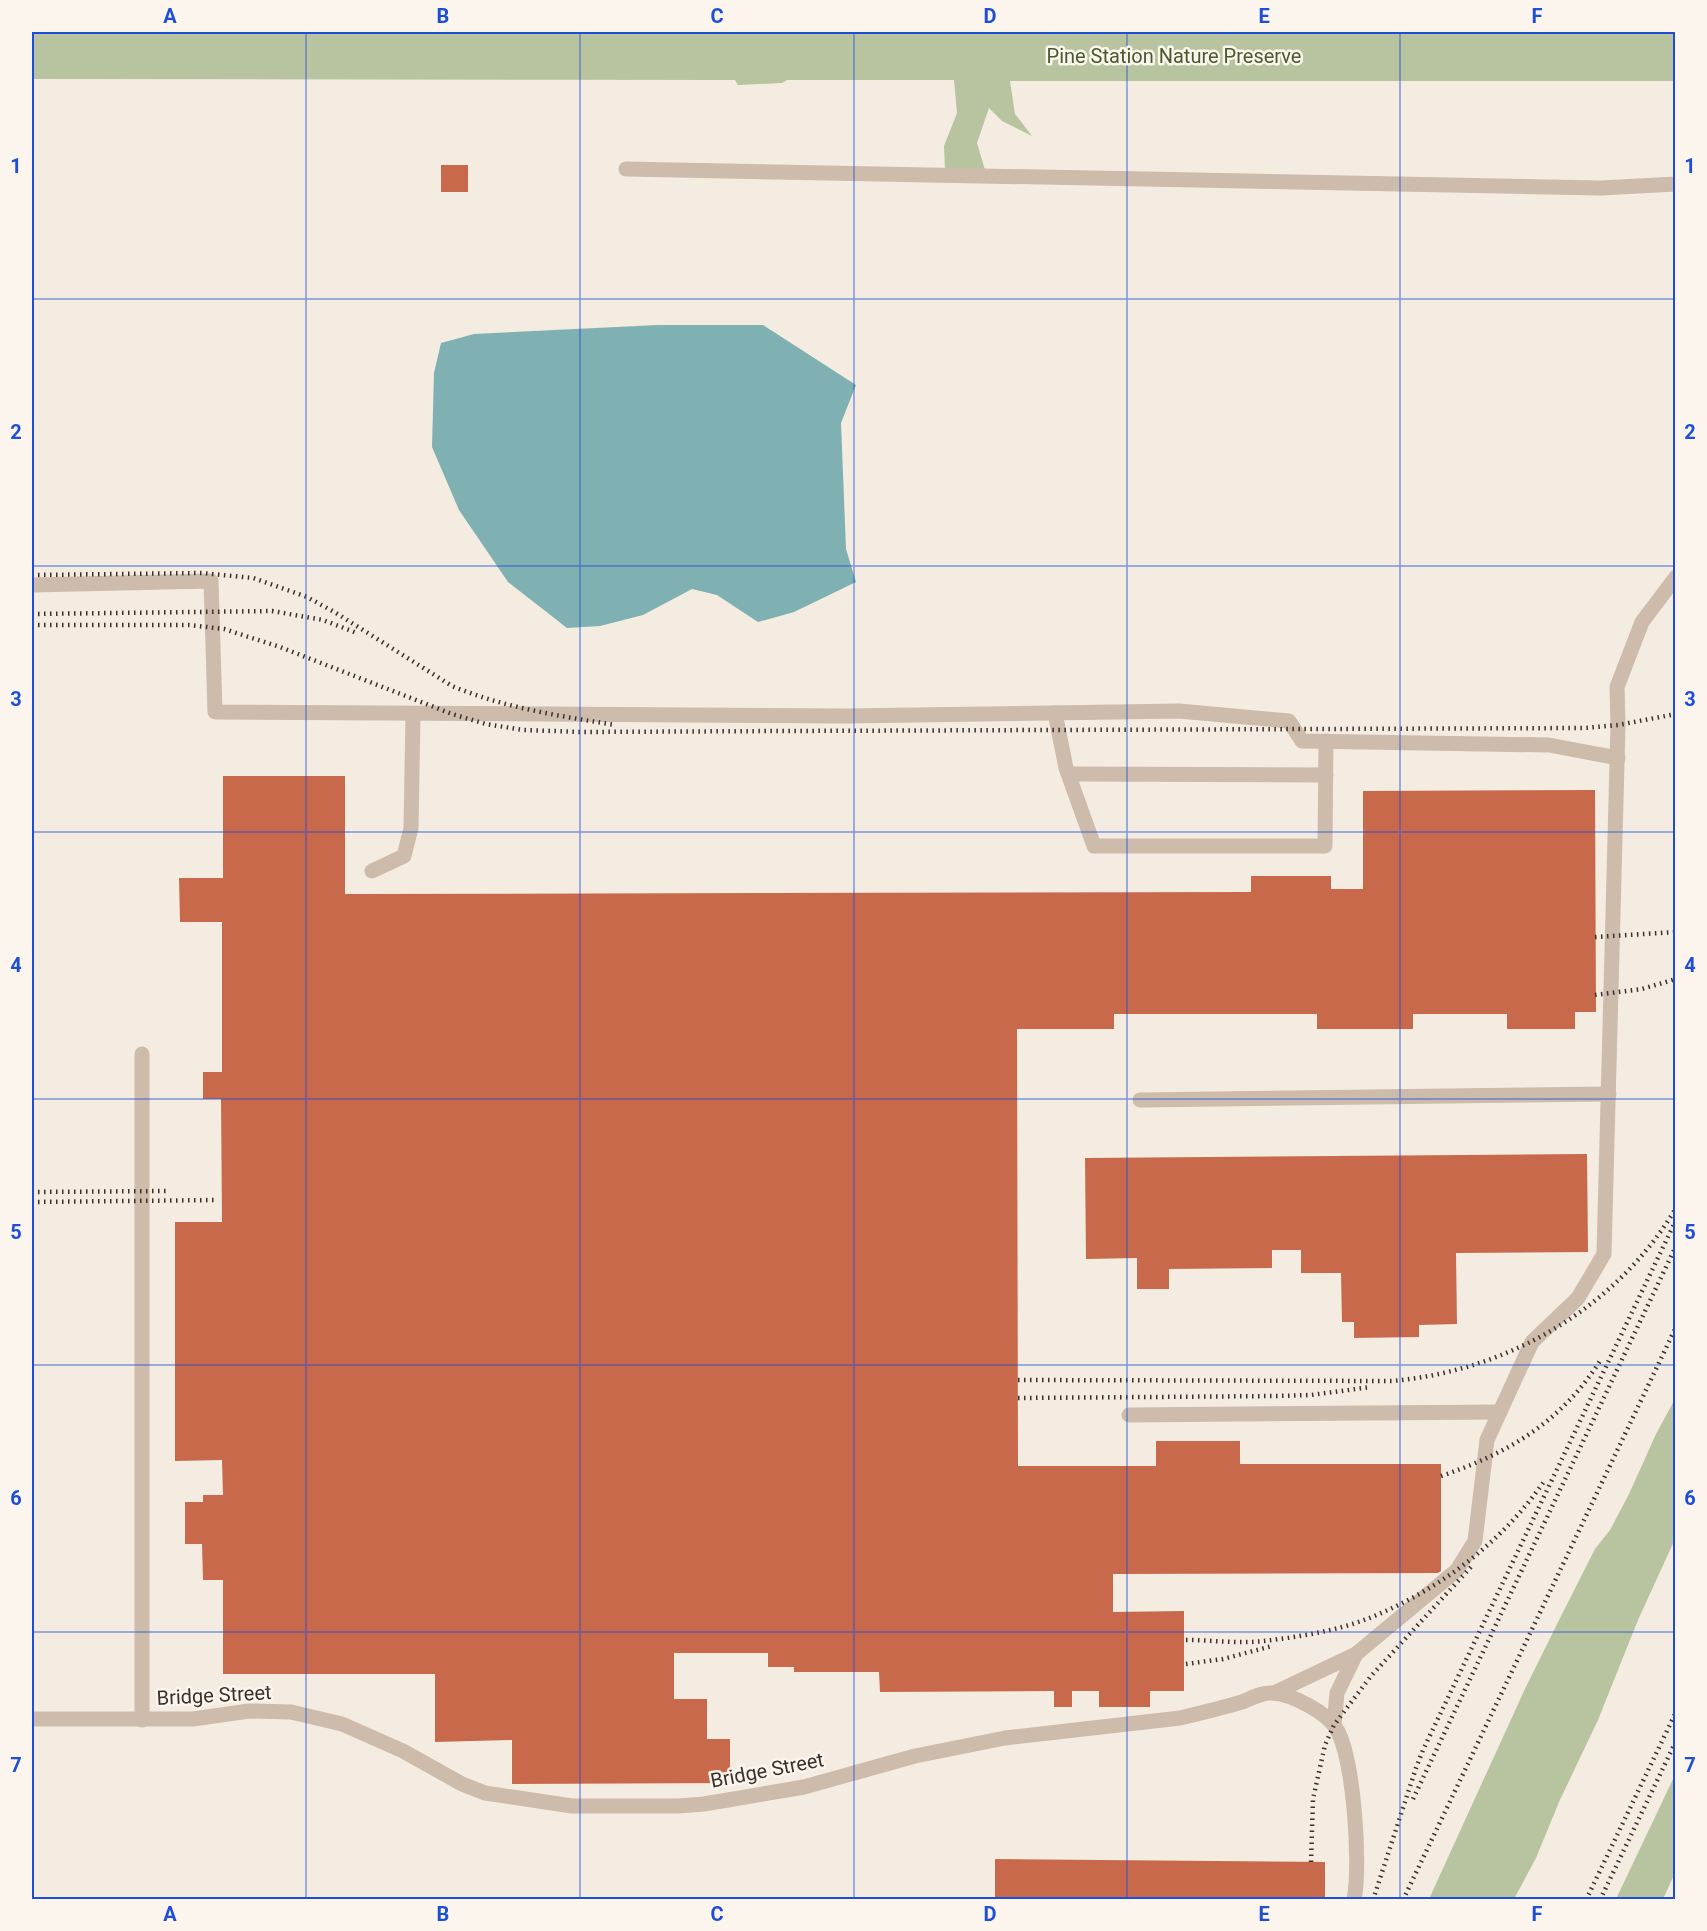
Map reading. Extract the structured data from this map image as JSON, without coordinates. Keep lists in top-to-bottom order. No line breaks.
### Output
{"streets":{"lane":["Bridge Street"]},"parks":["Pine Station Nature Preserve"],"grid":{"columns":["A","B","C","D","E","F"],"rows":["1","2","3","4","5","6","7"]}}
